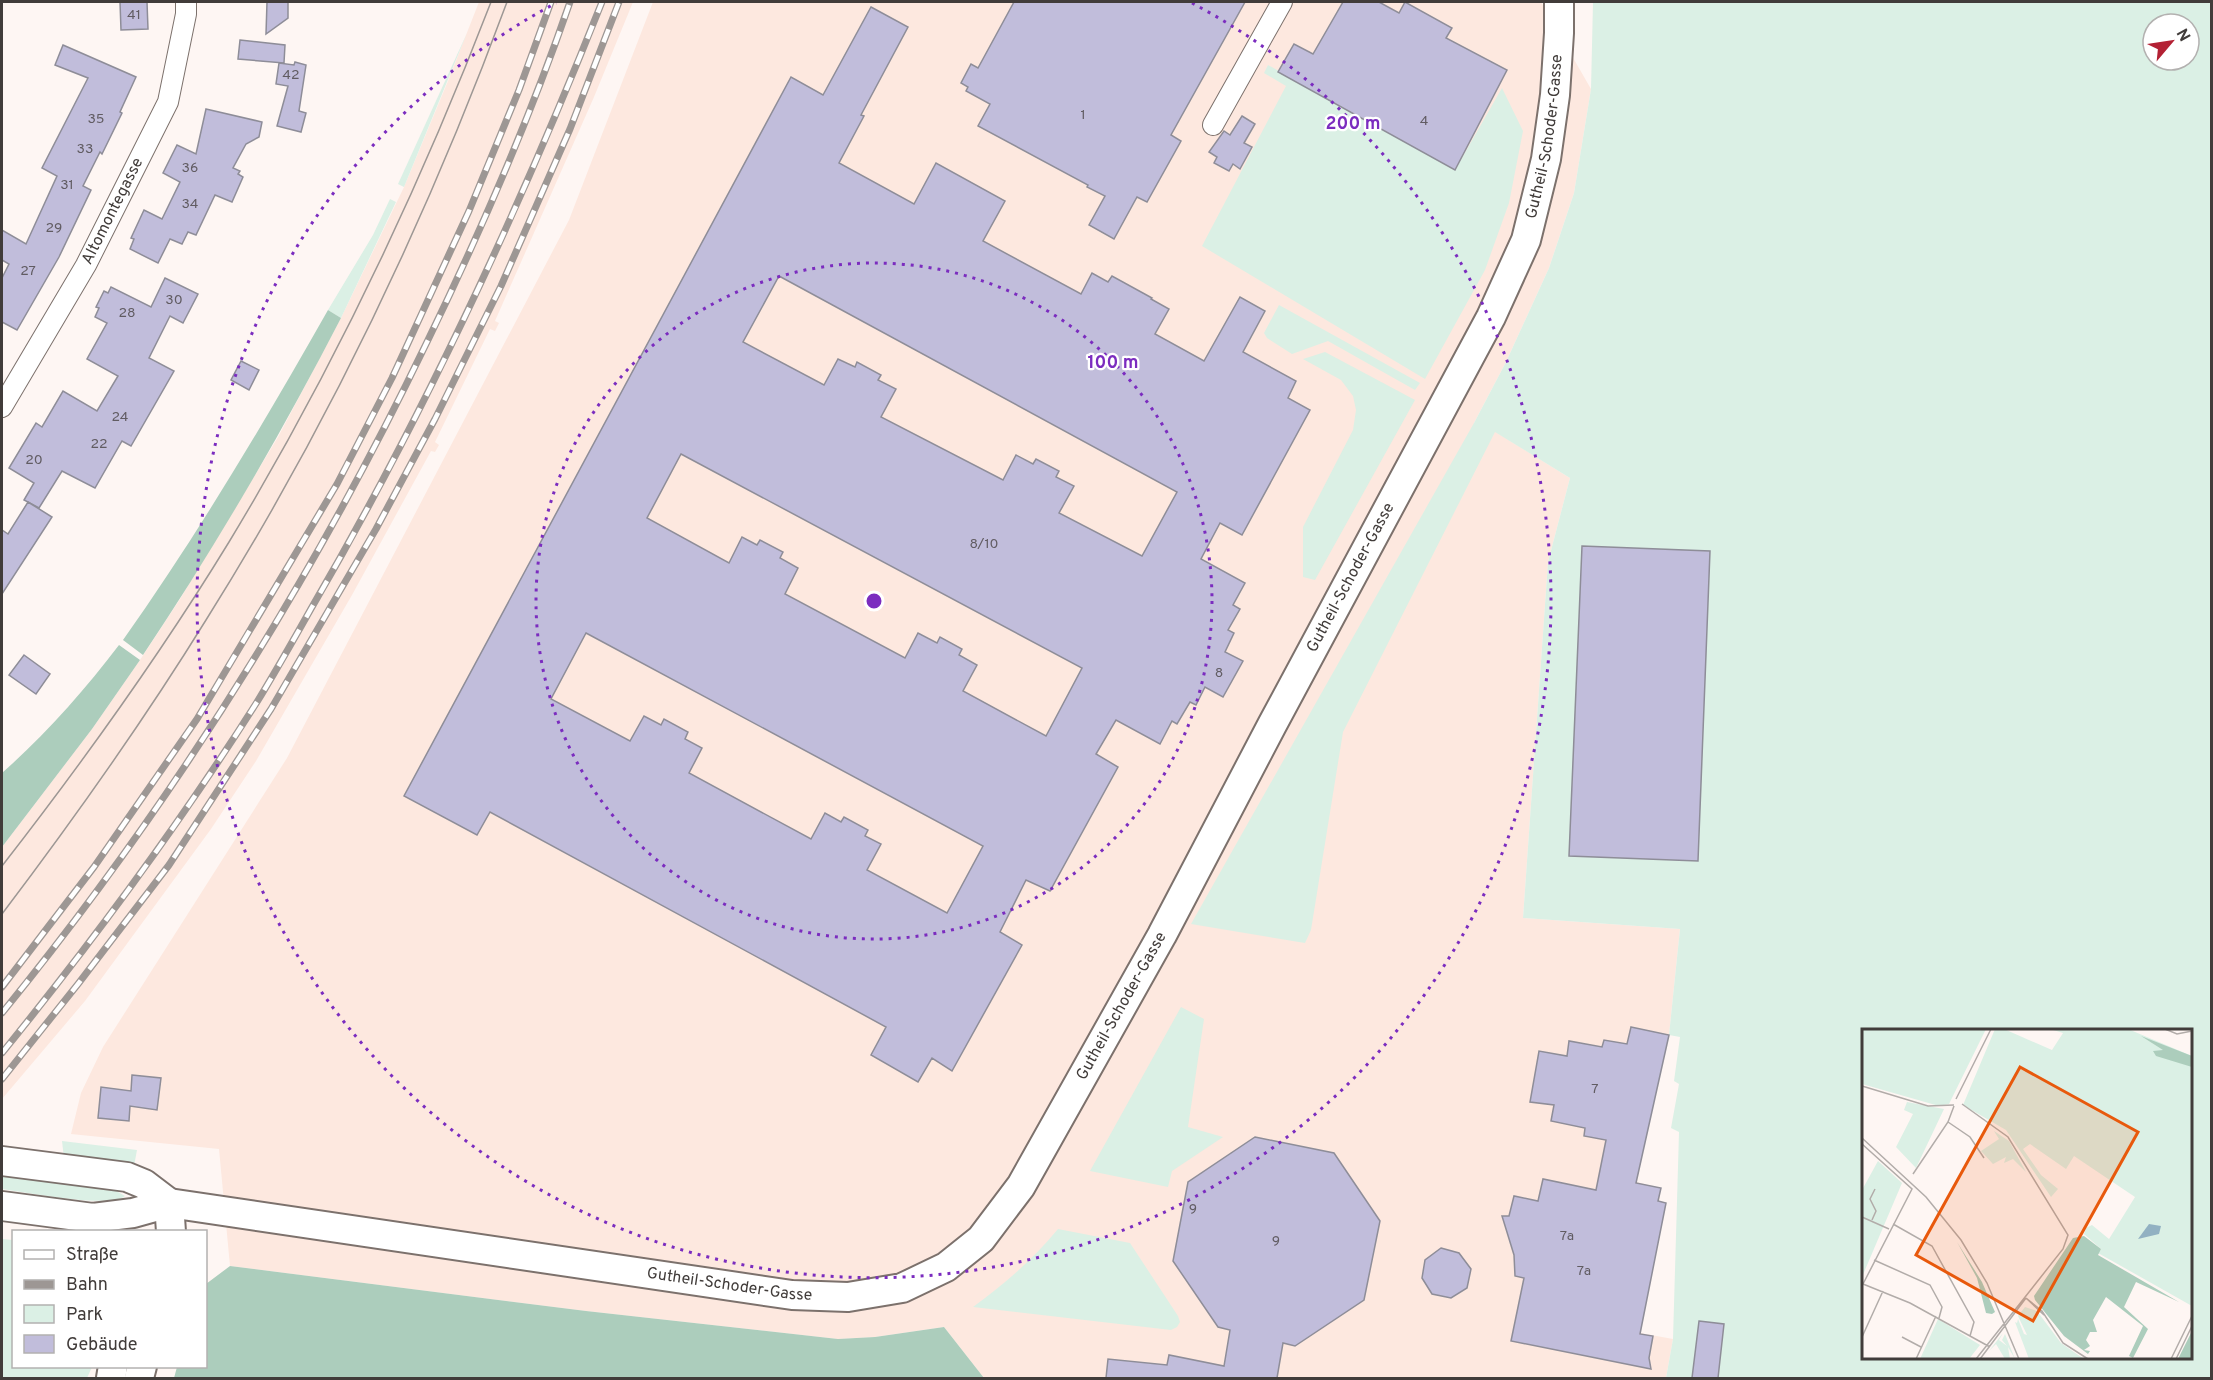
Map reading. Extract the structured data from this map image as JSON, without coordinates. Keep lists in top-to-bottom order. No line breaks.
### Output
{"streets":{"street":["Gutheil-Schoder-Gasse","Altomontegasse"]},"house_numbers":["41","42","1","35","4","33","36","31","34","29","27","30","28","24","22","20","8/10","8","7","9","7a","9","7a"],"legend":["Straße","Bahn","Park","Gebäude"],"north":"top right","rings":["200 m","100 m"]}
